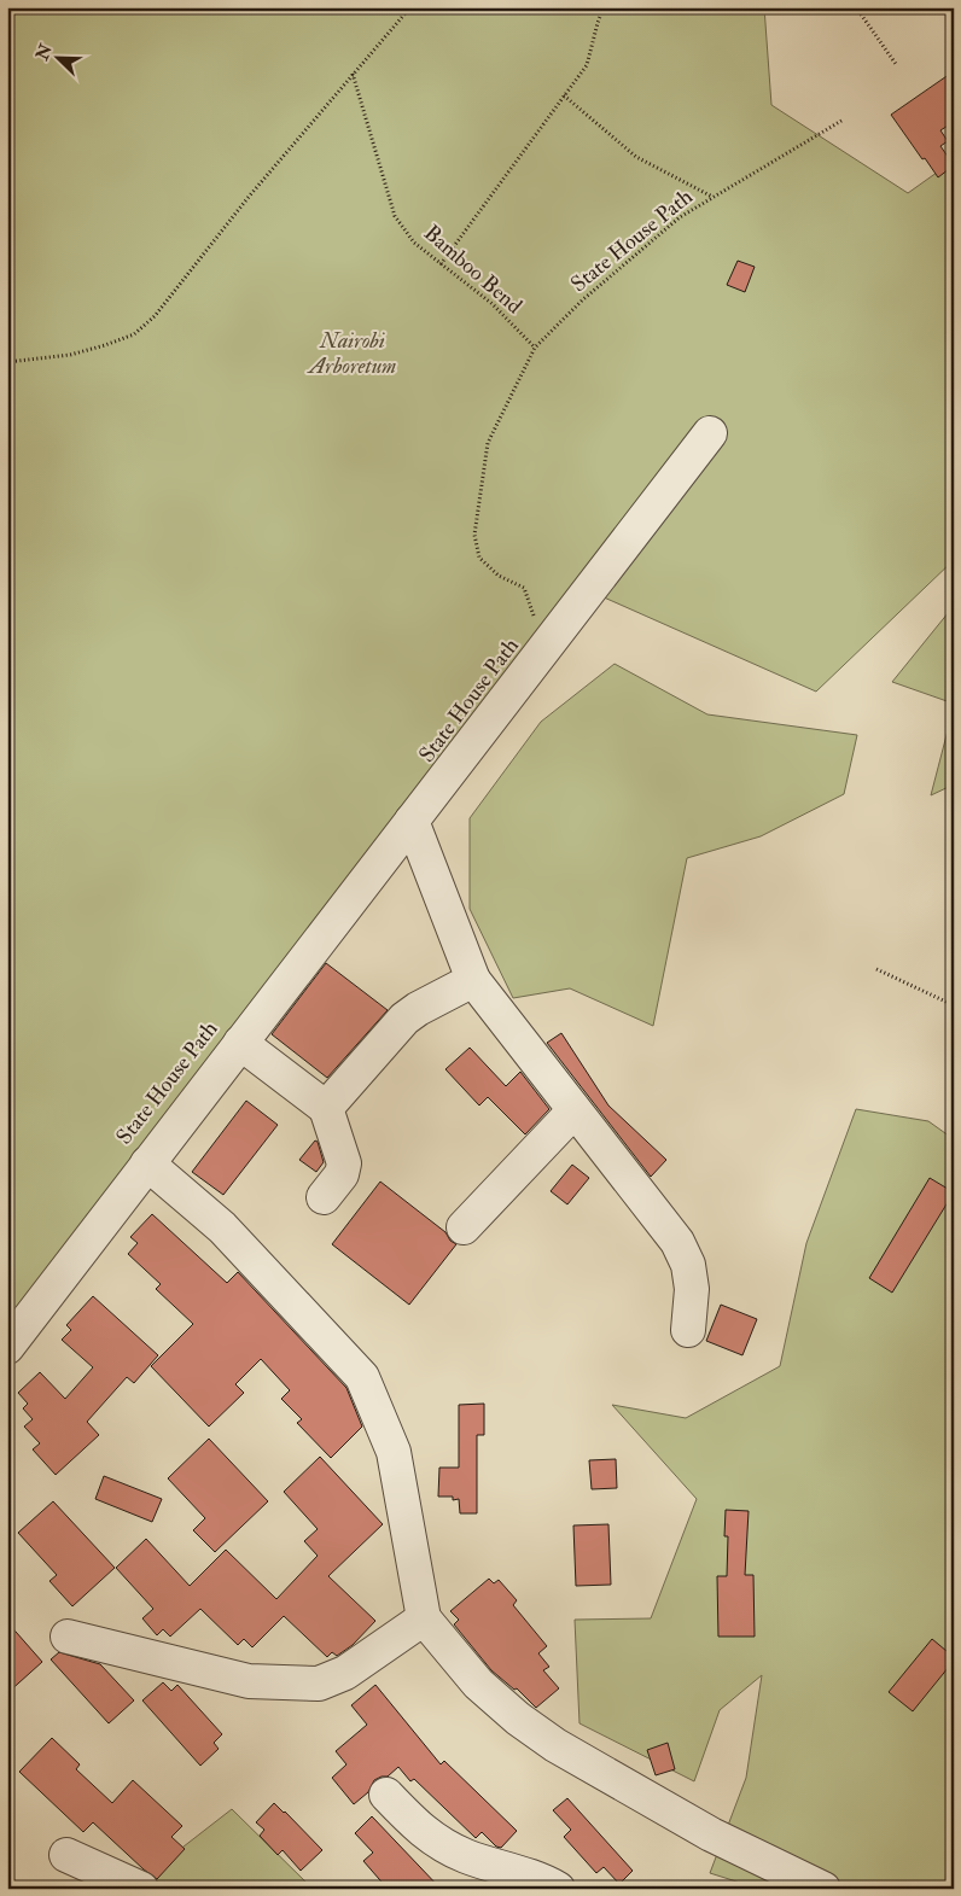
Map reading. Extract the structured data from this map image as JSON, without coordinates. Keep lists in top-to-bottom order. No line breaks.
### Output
{"streets":{"path":["State House Path","Bamboo Bend"]},"crossings":[["State House Path","Bamboo Bend"]],"parks":["Nairobi Arboretum"],"north":"top left"}
